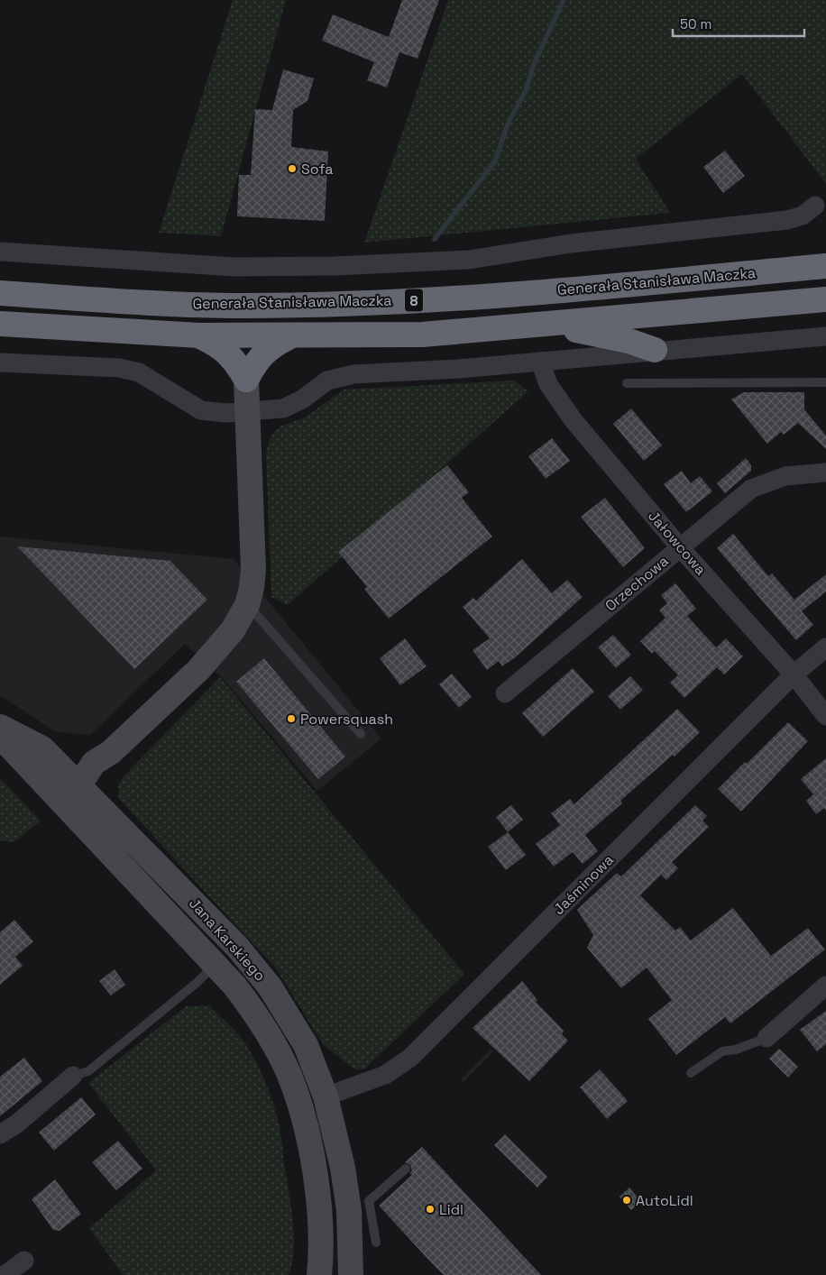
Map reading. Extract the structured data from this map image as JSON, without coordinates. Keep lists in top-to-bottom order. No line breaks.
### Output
{"streets":{"highway":["Generała Stanisława Maczka","8"],"street":["Jałowcowa","Orzechowa","Jaśminowa","Jana Karskiego"]},"crossings":[["Jałowcowa","Orzechowa"],["Jałowcowa","Jaśminowa"],["Jaśminowa","Jana Karskiego"]],"places":["Sofa","Powersquash","AutoLidl","Lidl"],"scale_bar":"50 m"}
